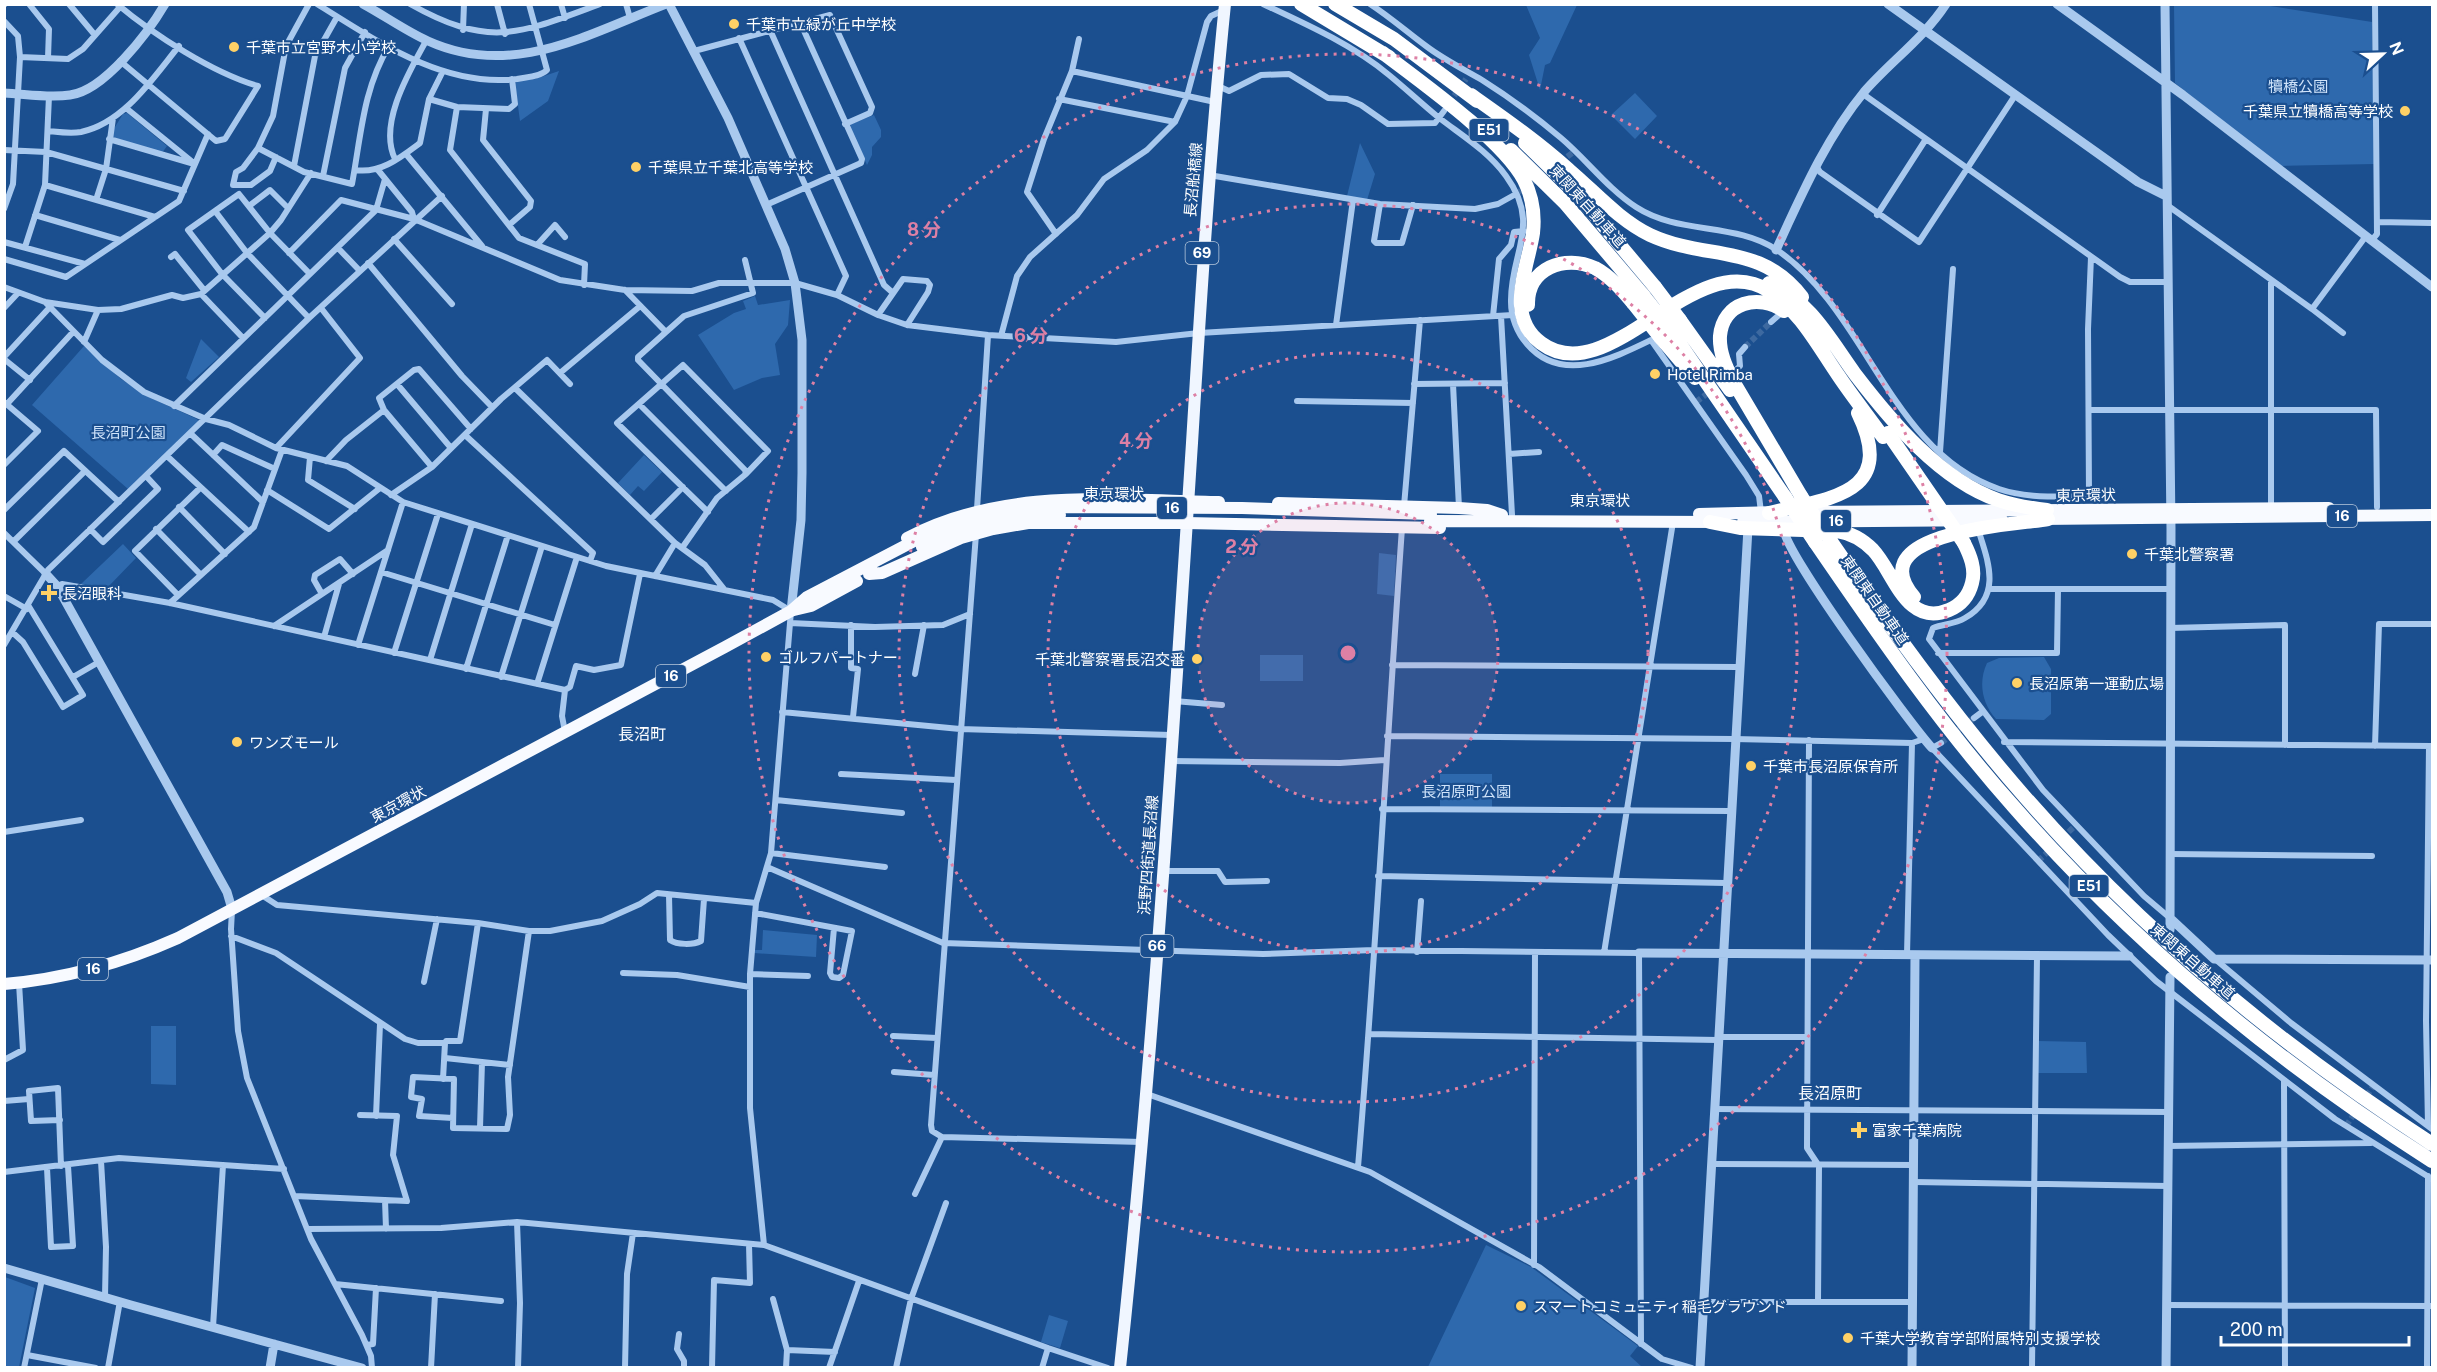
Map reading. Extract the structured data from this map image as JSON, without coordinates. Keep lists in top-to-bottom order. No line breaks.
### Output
{"streets":{"highway":["E51","東関東自動車道","東京環状","16"],"main road":["長沼船橋線","69","浜野四街道長沼線","66"]},"crossings":[["長沼船橋線","16"],["長沼船橋線","浜野四街道長沼線"],["東京環状","16"],["16","浜野四街道長沼線"]],"districts":["長沼町","長沼原町"],"parks":["犢橋公園","長沼町公園","長沼原町公園"],"places":{"other":["千葉市立緑が丘中学校","千葉市立宮野木小学校","千葉県立犢橋高等学校","千葉県立千葉北高等学校","Hotel Rimba","千葉北警察署","ゴルフパートナー","千葉北警察署長沼交番","長沼原第一運動広場","ワンズモール","千葉市長沼原保育所","スマートコミュニティ稲毛グラウンド","千葉大学教育学部附属特別支援学校"],"health":["長沼眼科","富家千葉病院"]},"scale_bar":"200 m","north":"right","rings":["8 分","6 分","4 分","2 分"]}
